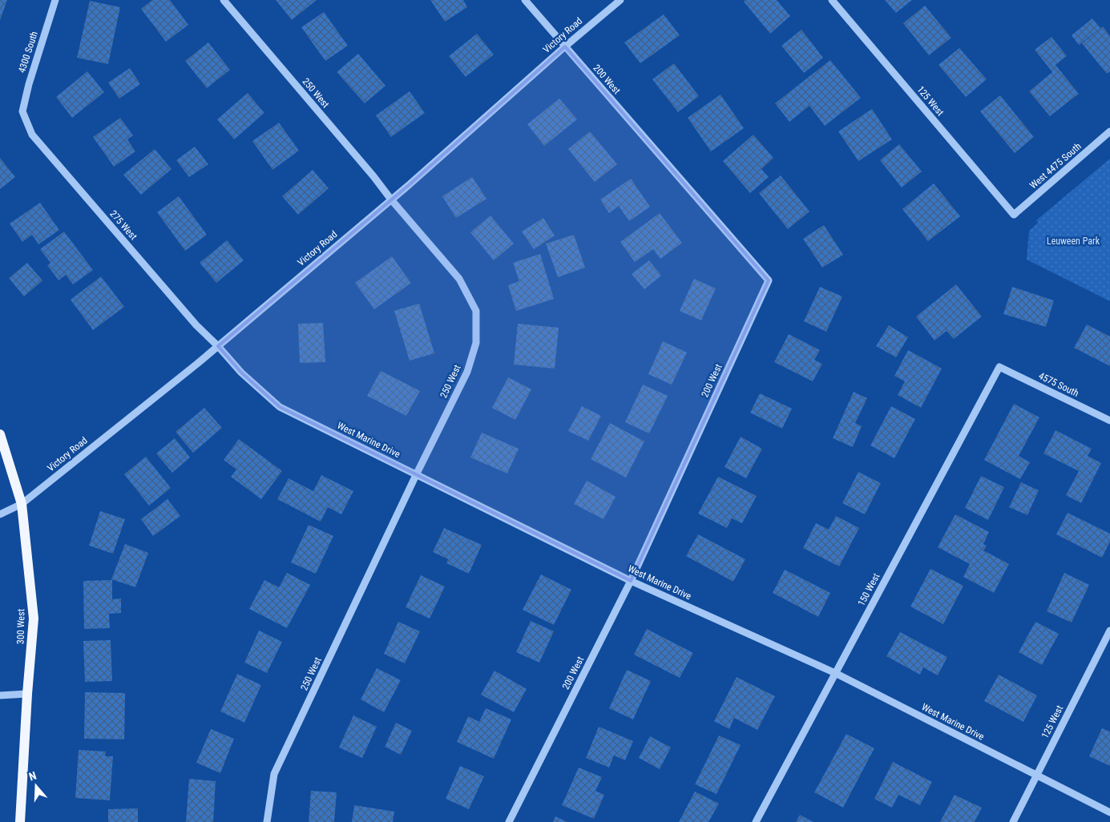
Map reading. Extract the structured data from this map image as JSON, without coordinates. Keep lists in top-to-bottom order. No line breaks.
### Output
{"streets":{"main road":["300 West"],"street":["Victory Road","4300 South","200 West","250 West","125 West","West 4475 South","275 West","4575 South","West Marine Drive","150 West"]},"crossings":[["Victory Road","200 West"],["Victory Road","250 West"],["Victory Road","275 West"],["Victory Road","West Marine Drive"],["Victory Road","300 West"],["4300 South","275 West"],["200 West","West Marine Drive"],["250 West","West Marine Drive"],["125 West","West 4475 South"],["125 West","West Marine Drive"],["275 West","West Marine Drive"],["4575 South","150 West"],["West Marine Drive","150 West"]],"parks":["Leuween Park"],"north":"top"}
